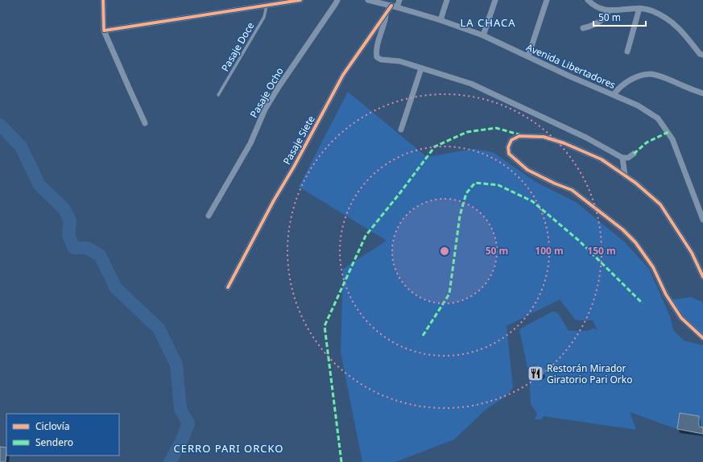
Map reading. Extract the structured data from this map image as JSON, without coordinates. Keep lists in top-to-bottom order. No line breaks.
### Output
{"streets":{"street":["Avenida Libertadores","Pasaje Ocho","Pasaje Siete"],"lane":["Pasaje Doce"]},"crossings":[["Avenida Libertadores","Pasaje Siete"]],"districts":["LA CHACA","CERRO PARI ORCKO"],"places":{"restaurant":["Restorán Mirador Giratorio Pari Orko"]},"legend":["Ciclovía","Sendero"],"scale_bar":"50 m","rings":["50 m","100 m","150 m"]}
